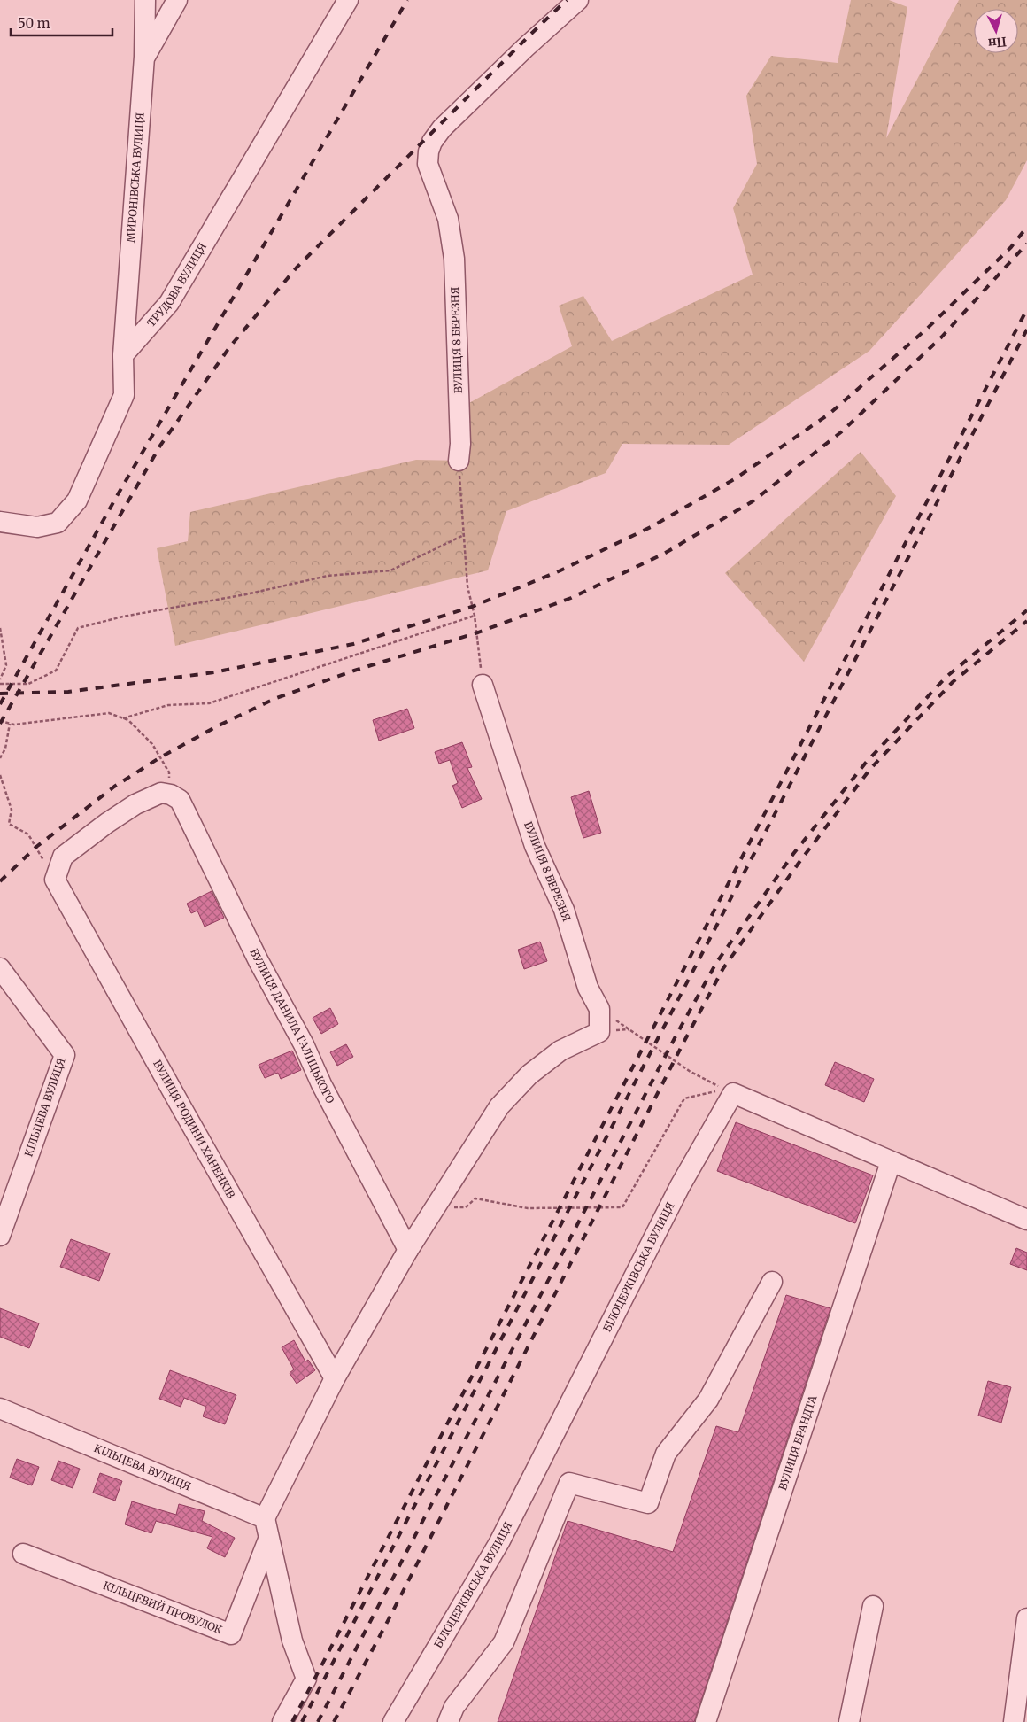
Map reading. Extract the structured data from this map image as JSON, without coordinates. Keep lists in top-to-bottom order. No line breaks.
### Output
{"streets":{"street":["МИРОНІВСЬКА ВУЛИЦЯ","ТРУДОВА ВУЛИЦЯ","ВУЛИЦЯ 8 БЕРЕЗНЯ","ВУЛИЦЯ ДАНИЛА ГАЛИЦЬКОГО","КІЛЬЦЕВА ВУЛИЦЯ","ВУЛИЦЯ РОДИНИ ХАНЕНКІВ","БІЛОЦЕРКІВСЬКА ВУЛИЦЯ","ВУЛИЦЯ БРАНДТА","КІЛЬЦЕВИЙ ПРОВУЛОК"]},"crossings":[["МИРОНІВСЬКА ВУЛИЦЯ","ТРУДОВА ВУЛИЦЯ"]],"scale_bar":"50 m","north":"bottom"}
